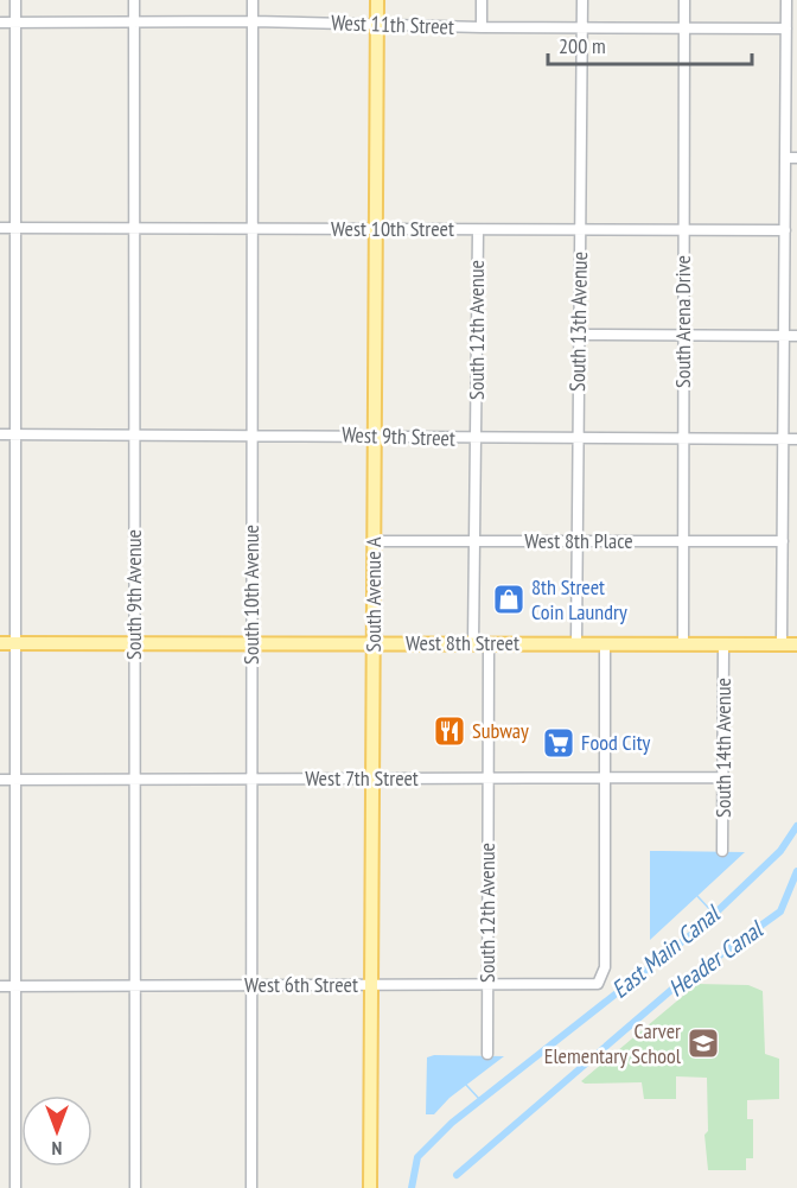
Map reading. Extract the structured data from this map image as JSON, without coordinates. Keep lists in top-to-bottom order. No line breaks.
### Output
{"streets":{"main road":["South Avenue A","West 8th Street"],"street":["West 11th Street","West 10th Street","South 13th Avenue","South Arena Drive","South 12th Avenue","West 9th Street","West 8th Place","South 9th Avenue","South 10th Avenue","South 14th Avenue","West 7th Street","West 6th Street"]},"crossings":[["West 11th Street","South 13th Avenue"],["West 11th Street","South Arena Drive"],["West 11th Street","South 9th Avenue"],["West 11th Street","South 10th Avenue"],["West 11th Street","South Avenue A"],["West 10th Street","South 13th Avenue"],["West 10th Street","South Arena Drive"],["West 10th Street","South 12th Avenue"],["West 10th Street","South 9th Avenue"],["West 10th Street","South 10th Avenue"],["West 10th Street","South Avenue A"],["South 13th Avenue","West 9th Street"],["South 13th Avenue","West 8th Place"],["South 13th Avenue","West 8th Street"],["South Arena Drive","West 9th Street"],["South Arena Drive","West 8th Place"],["South Arena Drive","West 8th Street"],["South 12th Avenue","West 9th Street"],["South 12th Avenue","West 8th Place"],["South 12th Avenue","West 8th Street"],["South 12th Avenue","West 7th Street"],["South 12th Avenue","West 6th Street"],["West 9th Street","South 9th Avenue"],["West 9th Street","South 10th Avenue"],["West 9th Street","South Avenue A"],["West 8th Place","South Avenue A"],["South 9th Avenue","West 8th Street"],["South 9th Avenue","West 7th Street"],["South 9th Avenue","West 6th Street"],["South 10th Avenue","West 8th Street"],["South 10th Avenue","West 7th Street"],["South 10th Avenue","West 6th Street"],["South Avenue A","West 8th Street"],["South Avenue A","West 7th Street"],["South Avenue A","West 6th Street"],["West 8th Street","South 14th Avenue"],["South 14th Avenue","West 7th Street"],["West 7th Street","West 6th Street"]],"water":["East Main Canal","Header Canal"],"places":{"shop":["8th Street Coin Laundry"],"restaurant":["Subway"],"supermarket":["Food City"],"school or university":["Carver Elementary School"]},"scale_bar":"200 m","north":"bottom"}
